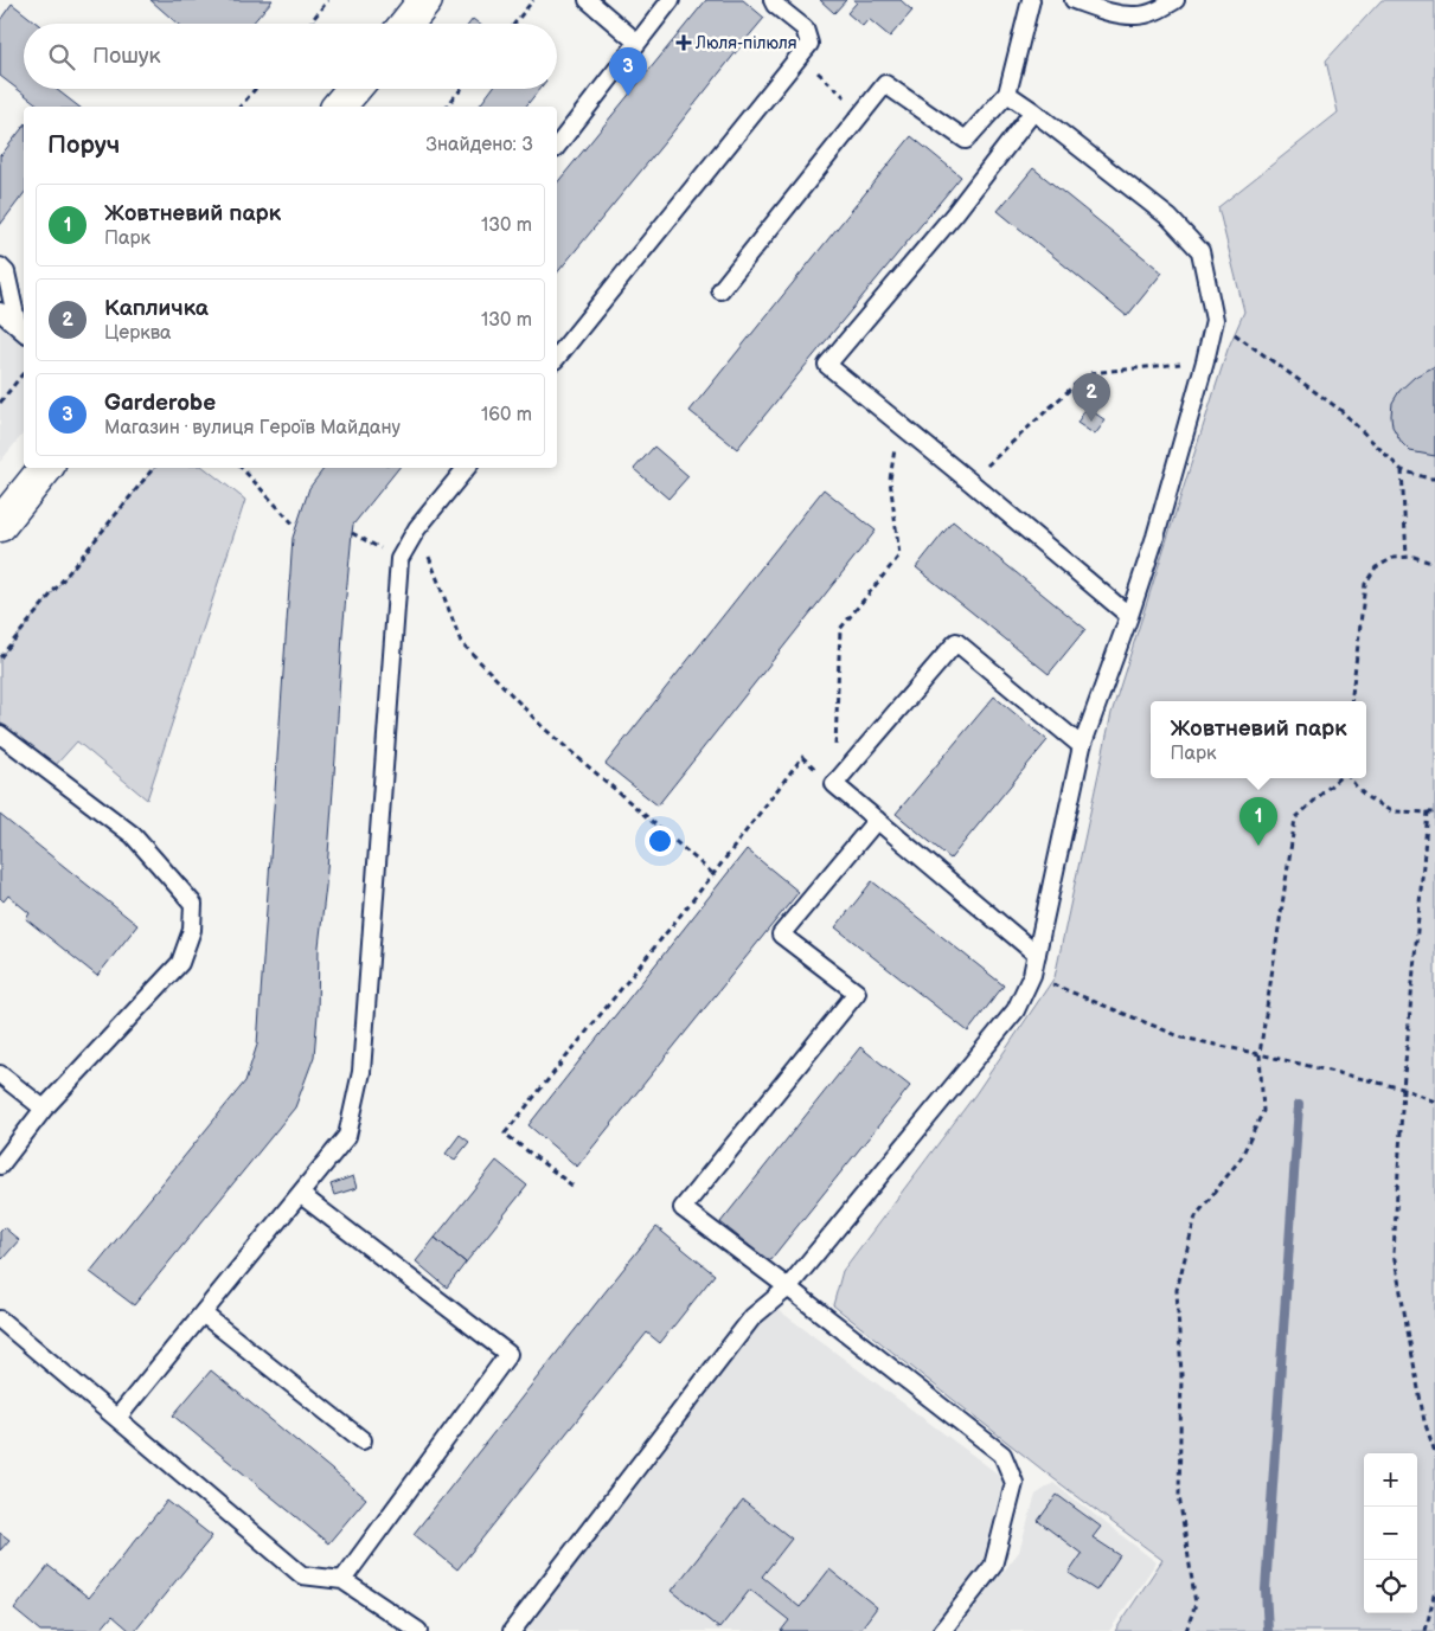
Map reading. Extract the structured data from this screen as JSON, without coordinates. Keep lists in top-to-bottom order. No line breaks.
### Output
{"places":{"health":["Люля-пілюля"]},"page":{"search":"Пошук","pins":["3","2","1"],"heading":["Поруч","Знайдено: 3"],"list":[{"mark":"1","name":"Жовтневий парк","note":"Парк","value":"130 m"},{"mark":"2","name":"Капличка","note":"Церква","value":"130 m"},{"mark":"3","name":"Garderobe","note":"Магазин · вулиця Героїв Майдану","value":"160 m"}],"popup":["Жовтневий парк","Парк"],"map_buttons":["+","−"]}}
